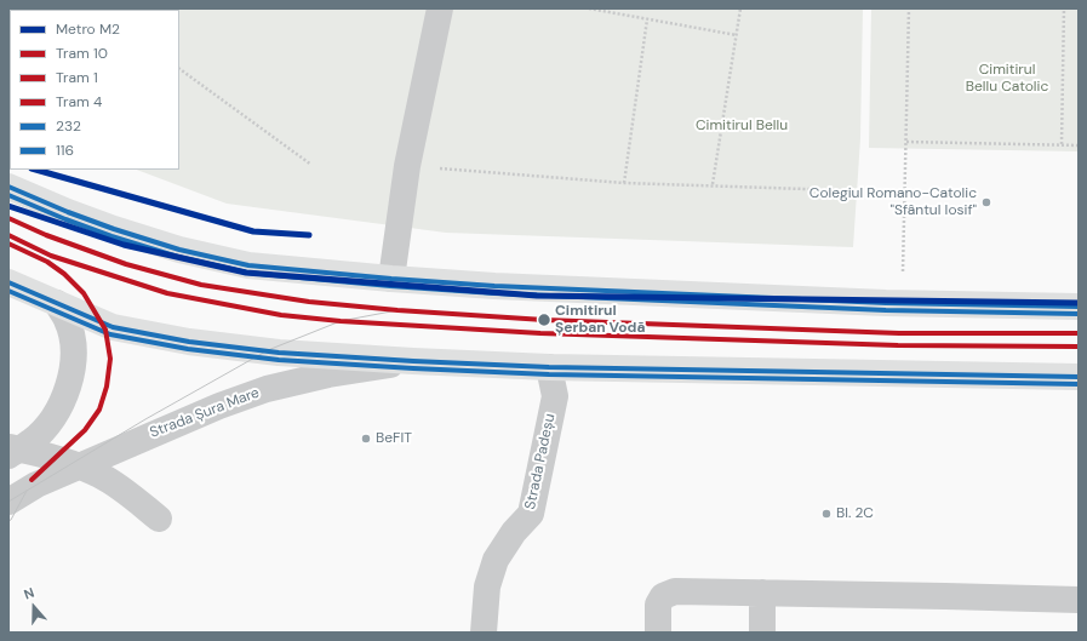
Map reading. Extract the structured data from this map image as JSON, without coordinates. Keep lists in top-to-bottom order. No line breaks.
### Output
{"streets":{"street":["Strada Șura Mare","Strada Padeșu"]},"parks":["Cimitirul Bellu Catolic","Cimitirul Bellu"],"places":["Colegiul Romano-Catolic \"Sfântul Iosif\"","Cimitirul Șerban Vodă","BeFIT","Bl. 2C"],"lines":["metro line M2","transit line 232","transit line 116","tram line 10","tram line 1","tram line 4"],"legend":["Metro M2","Tram 10","Tram 1","Tram 4","232","116"],"north":"top"}
